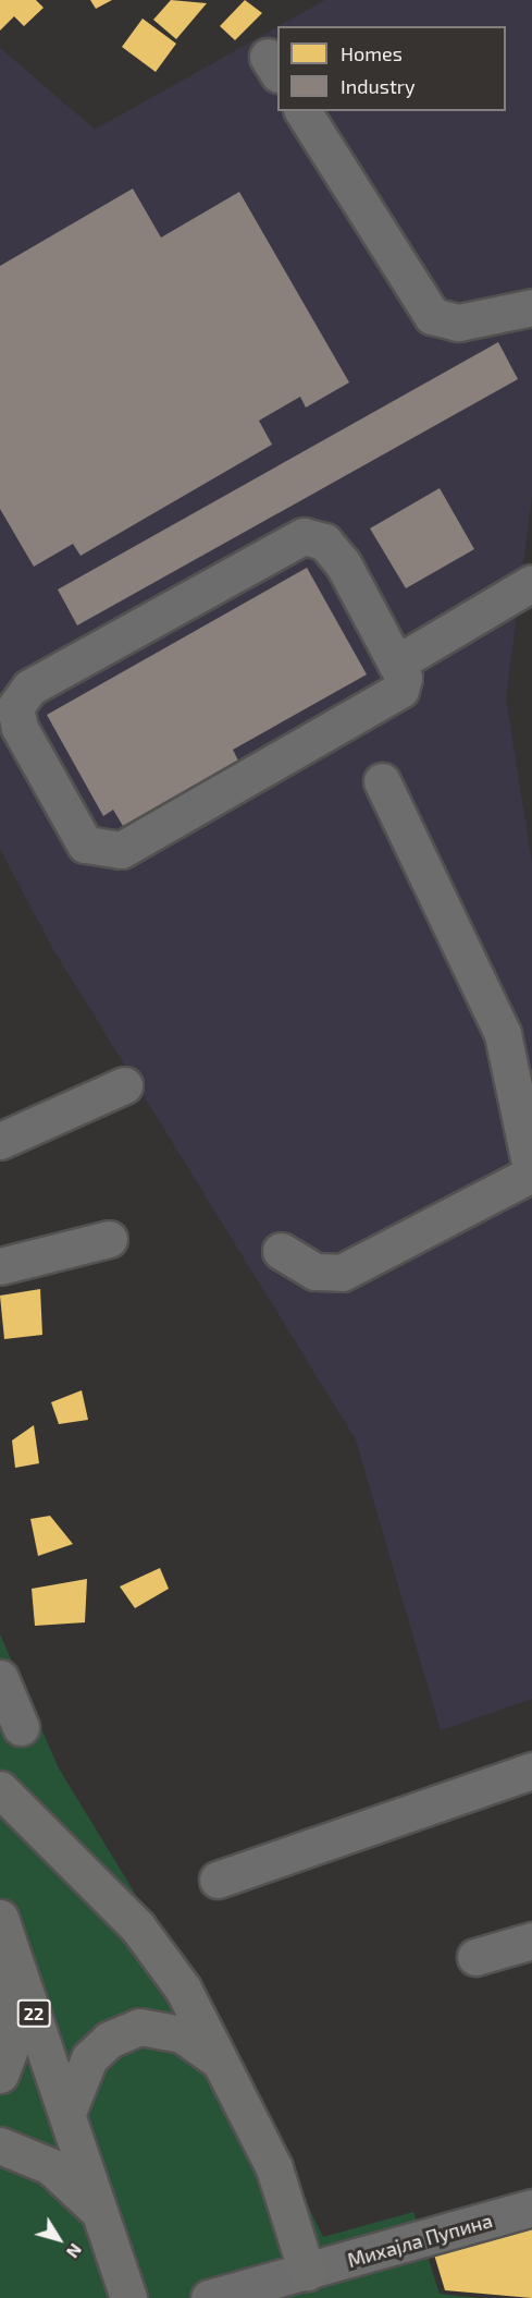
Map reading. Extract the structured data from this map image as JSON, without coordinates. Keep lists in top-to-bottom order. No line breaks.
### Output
{"streets":{"main road":["22"],"street":["Михајла Пупина"]},"legend":["Homes","Industry"],"north":"bottom right"}
